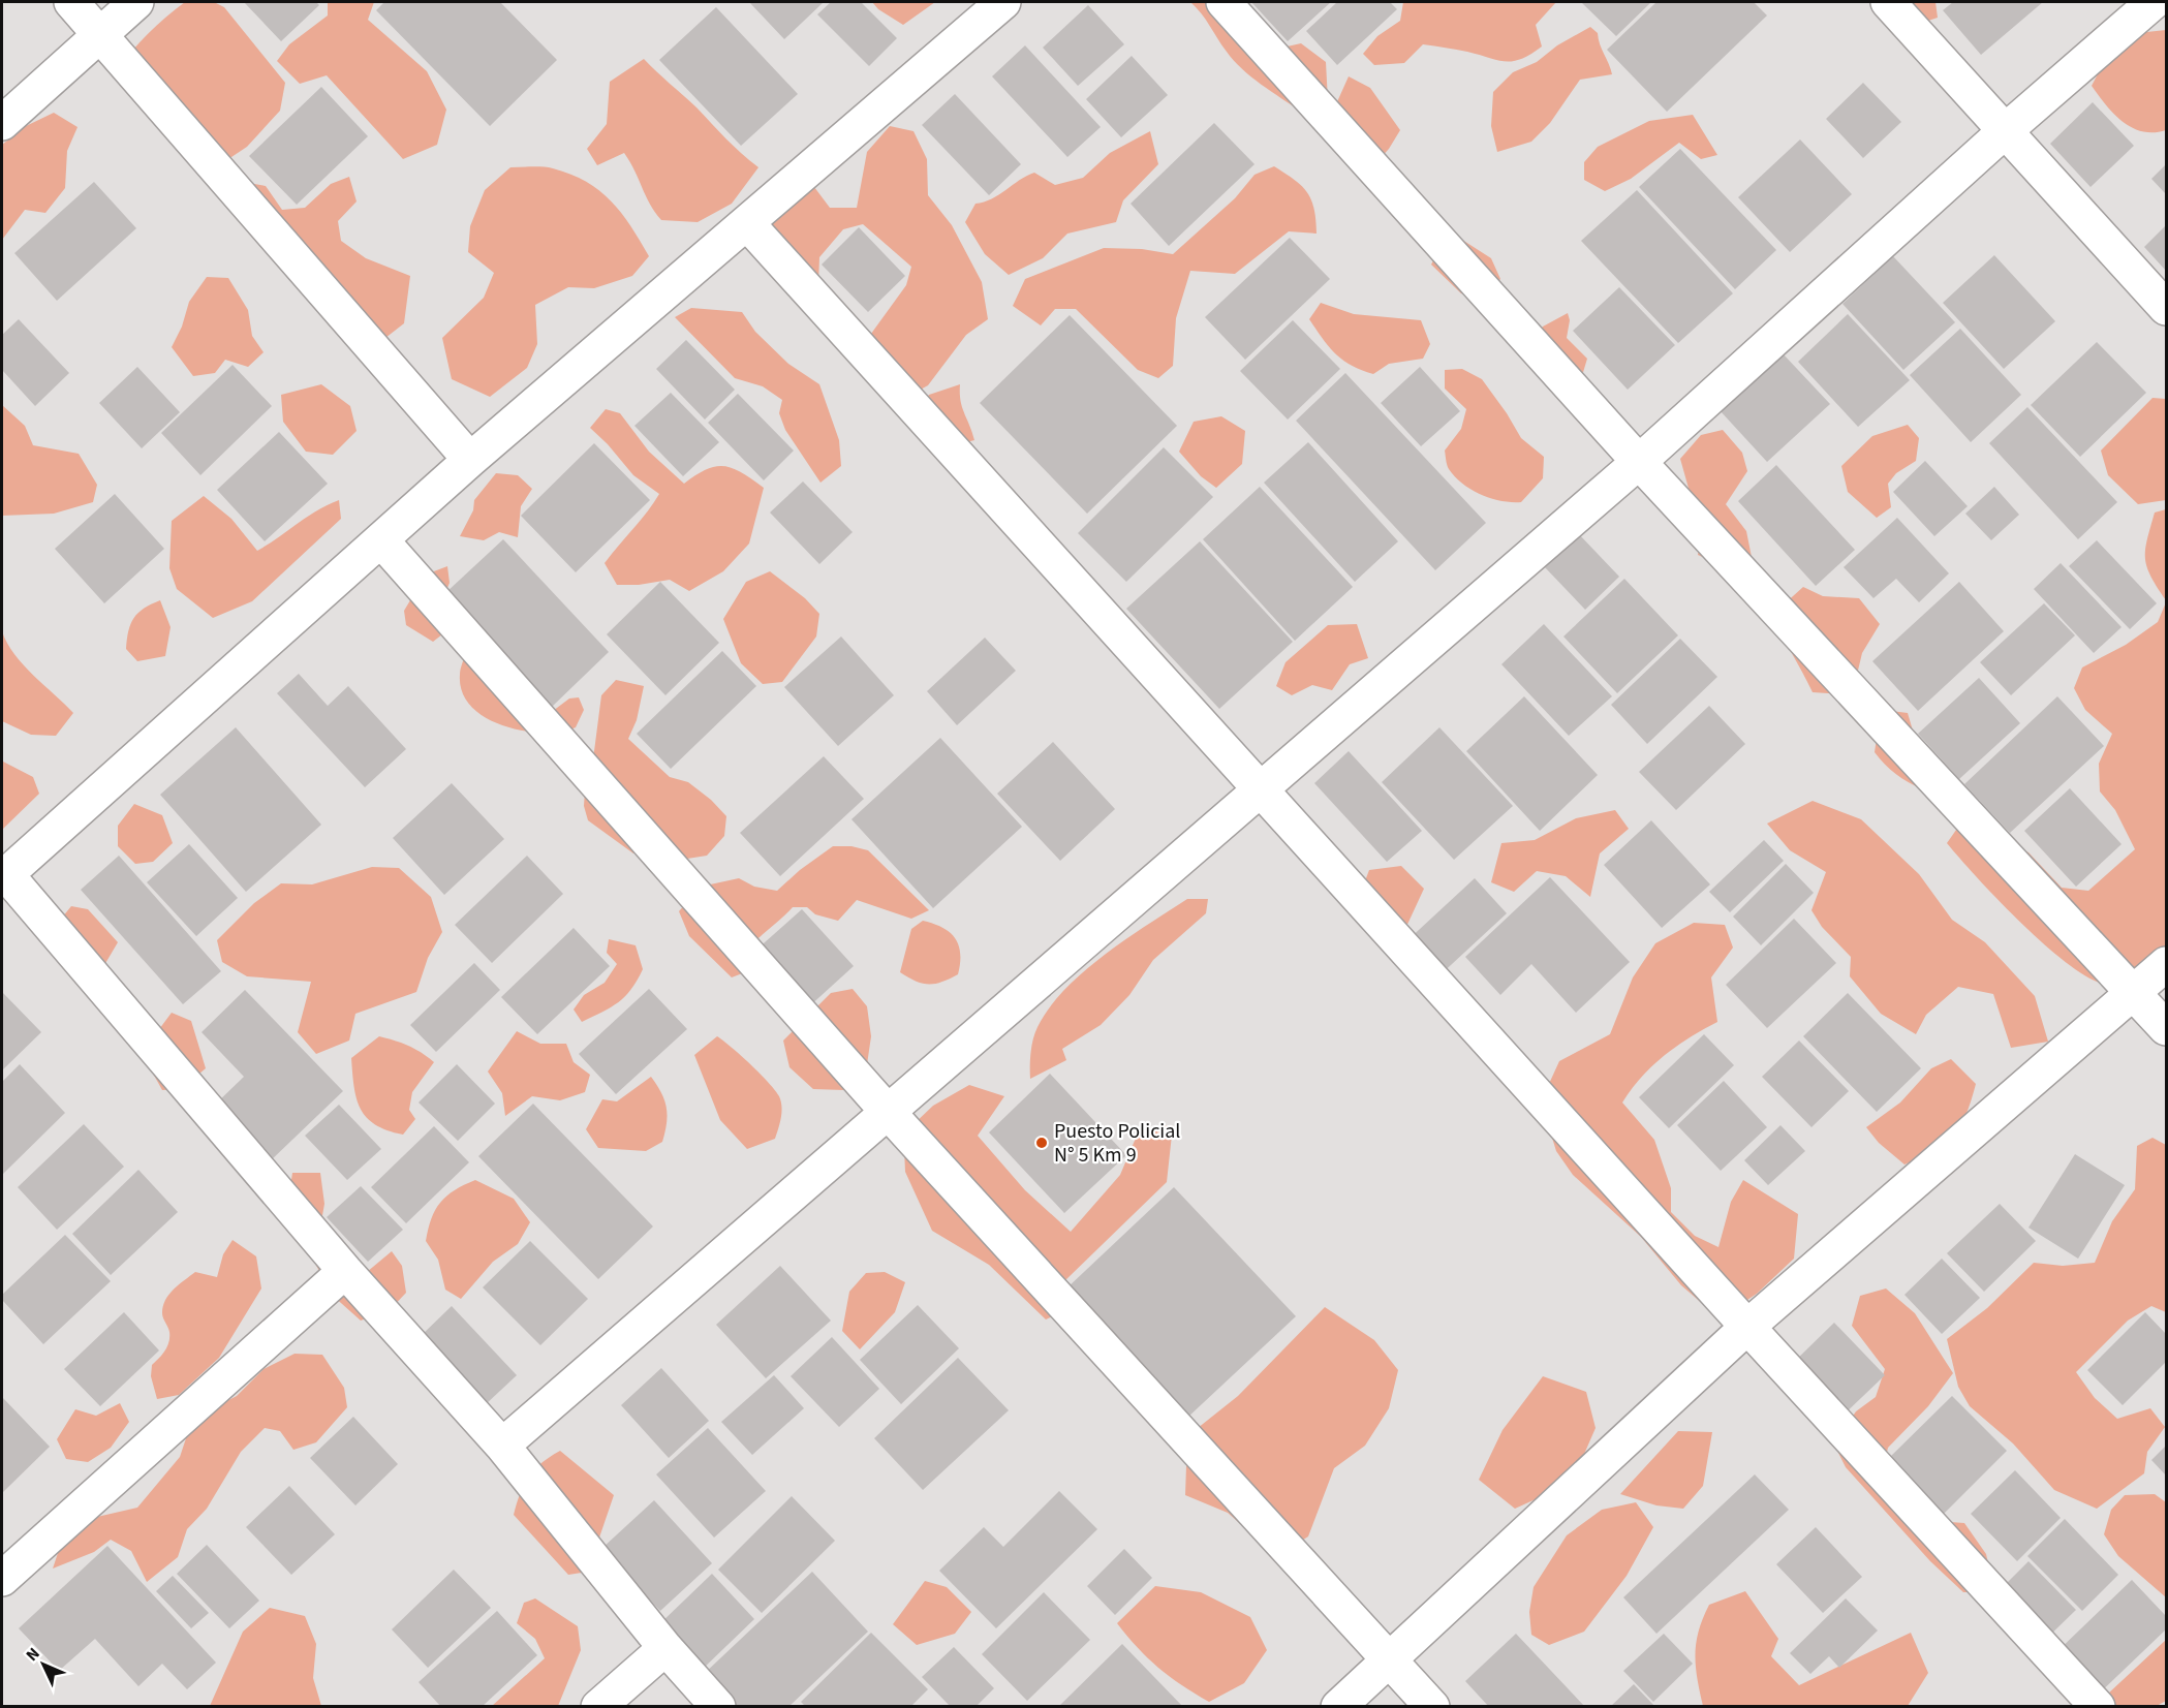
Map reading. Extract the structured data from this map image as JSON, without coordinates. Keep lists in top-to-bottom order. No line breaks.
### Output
{"places":["Puesto Policial N° 5 Km 9"],"north":"top left"}
